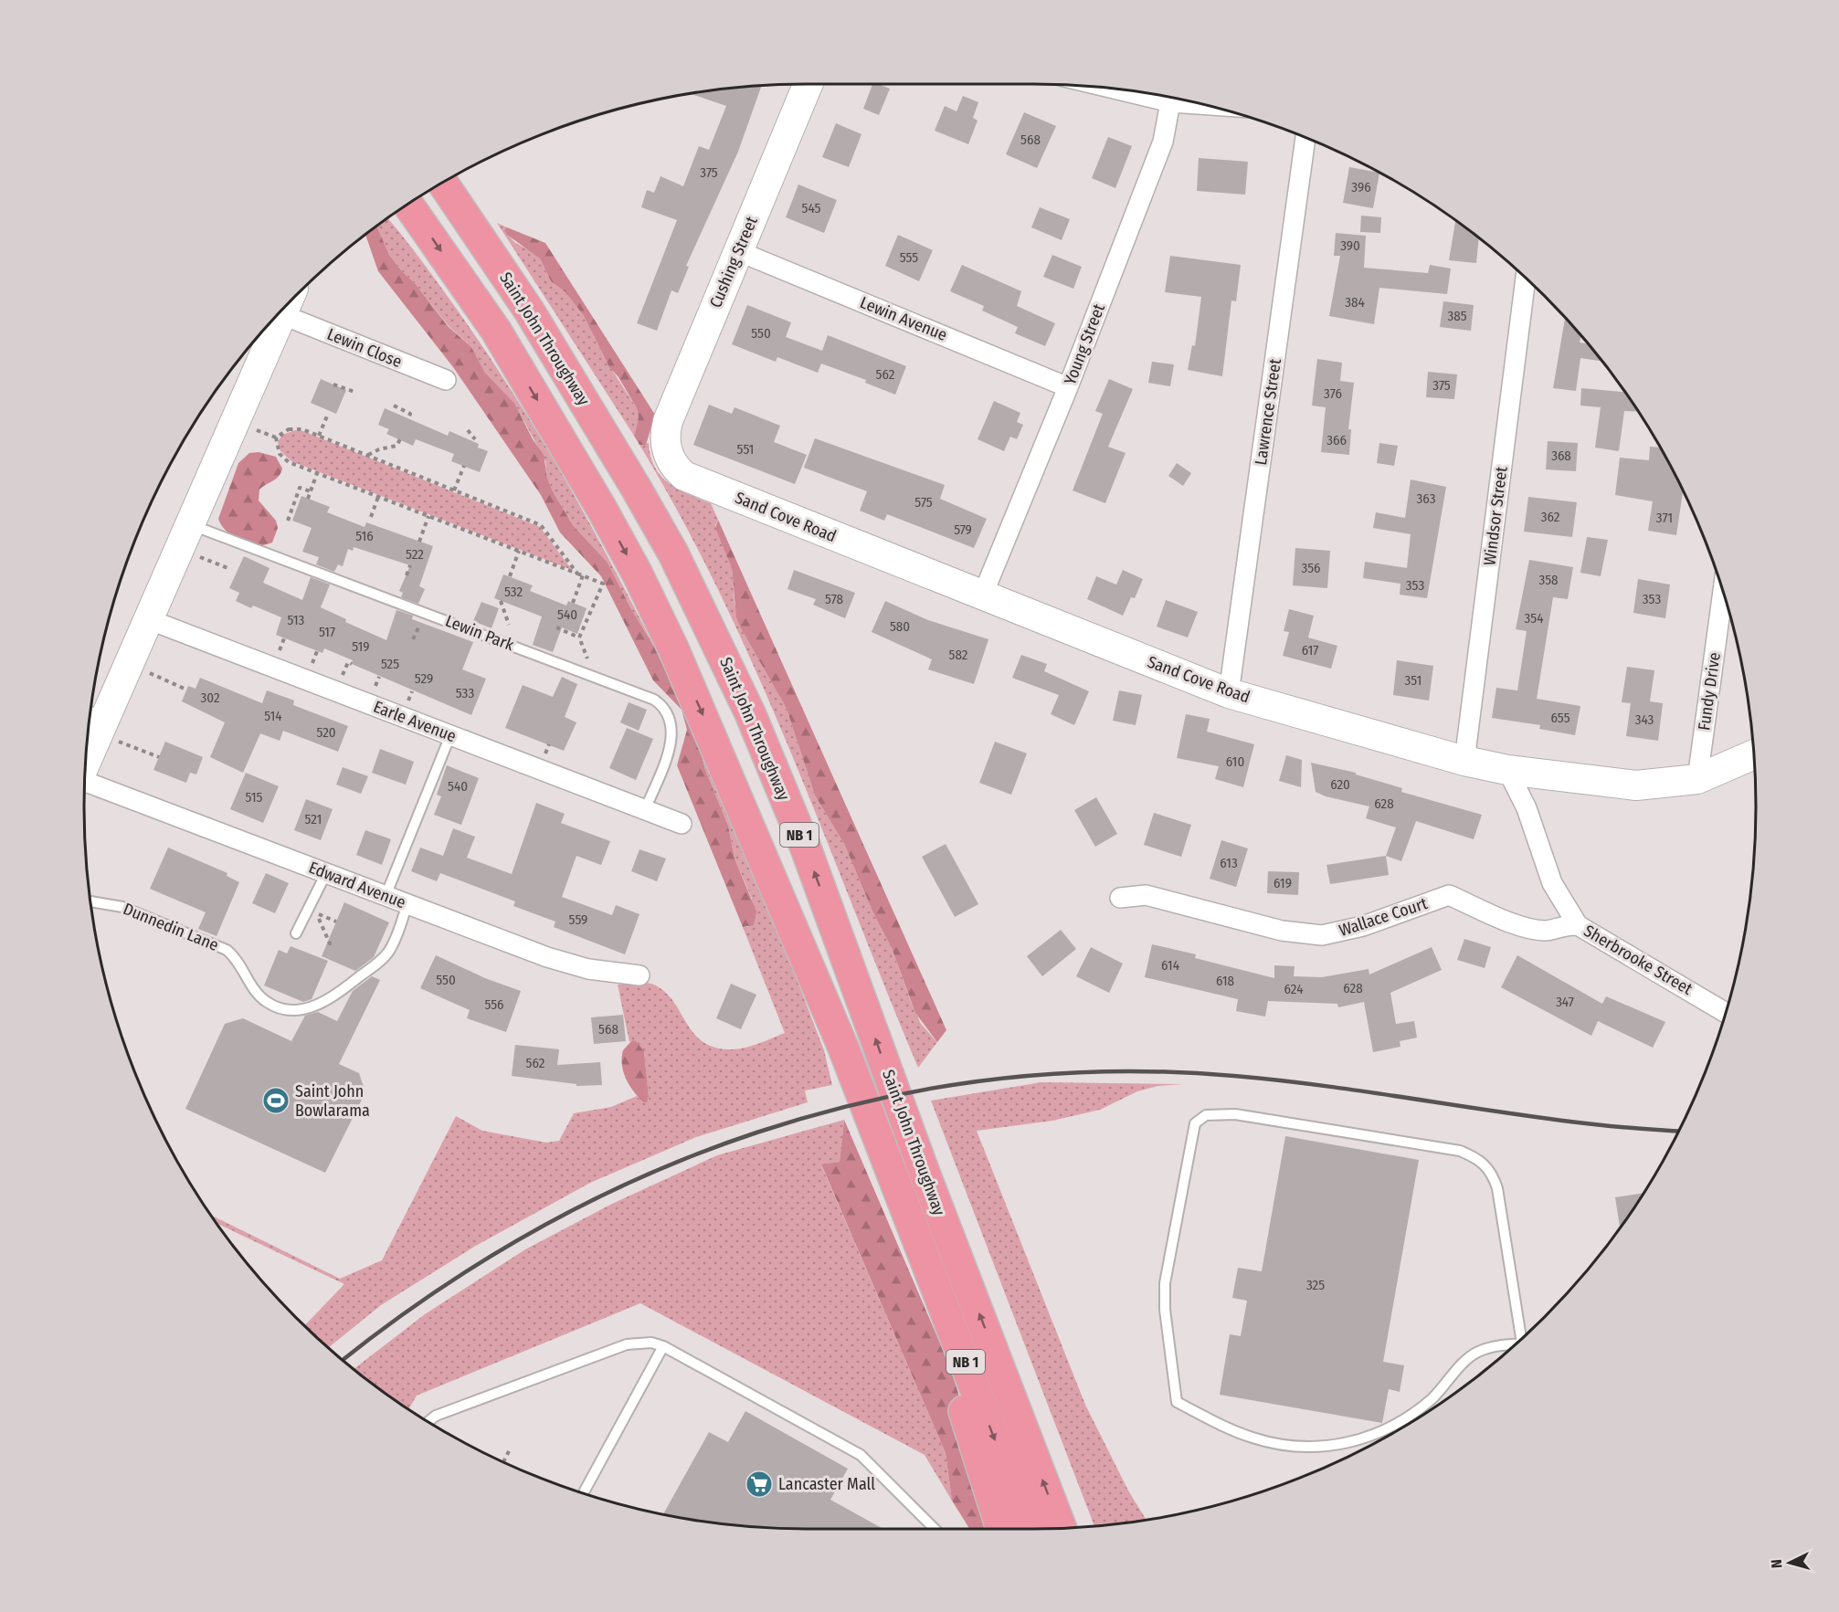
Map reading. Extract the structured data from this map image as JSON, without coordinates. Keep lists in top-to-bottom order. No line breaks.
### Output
{"streets":{"highway":["Saint John Throughway","NB 1"],"street":["Cushing Street","Lewin Avenue","Young Street","Lewin Close","Lawrence Street","Windsor Street","Sand Cove Road","Fundy Drive","Earle Avenue","Edward Avenue","Wallace Court","Sherbrooke Street"],"lane":["Lewin Park","Dunnedin Lane"]},"crossings":[["Cushing Street","Lewin Avenue"],["Cushing Street","Sand Cove Road"],["Lewin Avenue","Young Street"],["Young Street","Sand Cove Road"],["Lawrence Street","Sand Cove Road"],["Windsor Street","Sand Cove Road"],["Sand Cove Road","Fundy Drive"],["Sand Cove Road","Sherbrooke Street"],["Lewin Park","Earle Avenue"],["Edward Avenue","Dunnedin Lane"],["Wallace Court","Sherbrooke Street"]],"places":{"sports":["Saint John Bowlarama"],"supermarket":["Lancaster Mall"]},"house_numbers":["568","375","396","545","390","555","384","385","550","562","375","376","366","551","368","363","575","362","371","579","516","522","356","358","353","532","578","353","540","354","513","580","517","519","617","582","525","529","351","533","302","514","655","343","520","610","620","540","515","628","521","613","619","559","614","550","618","628","624","347","556","568","562","325"],"north":"left"}
